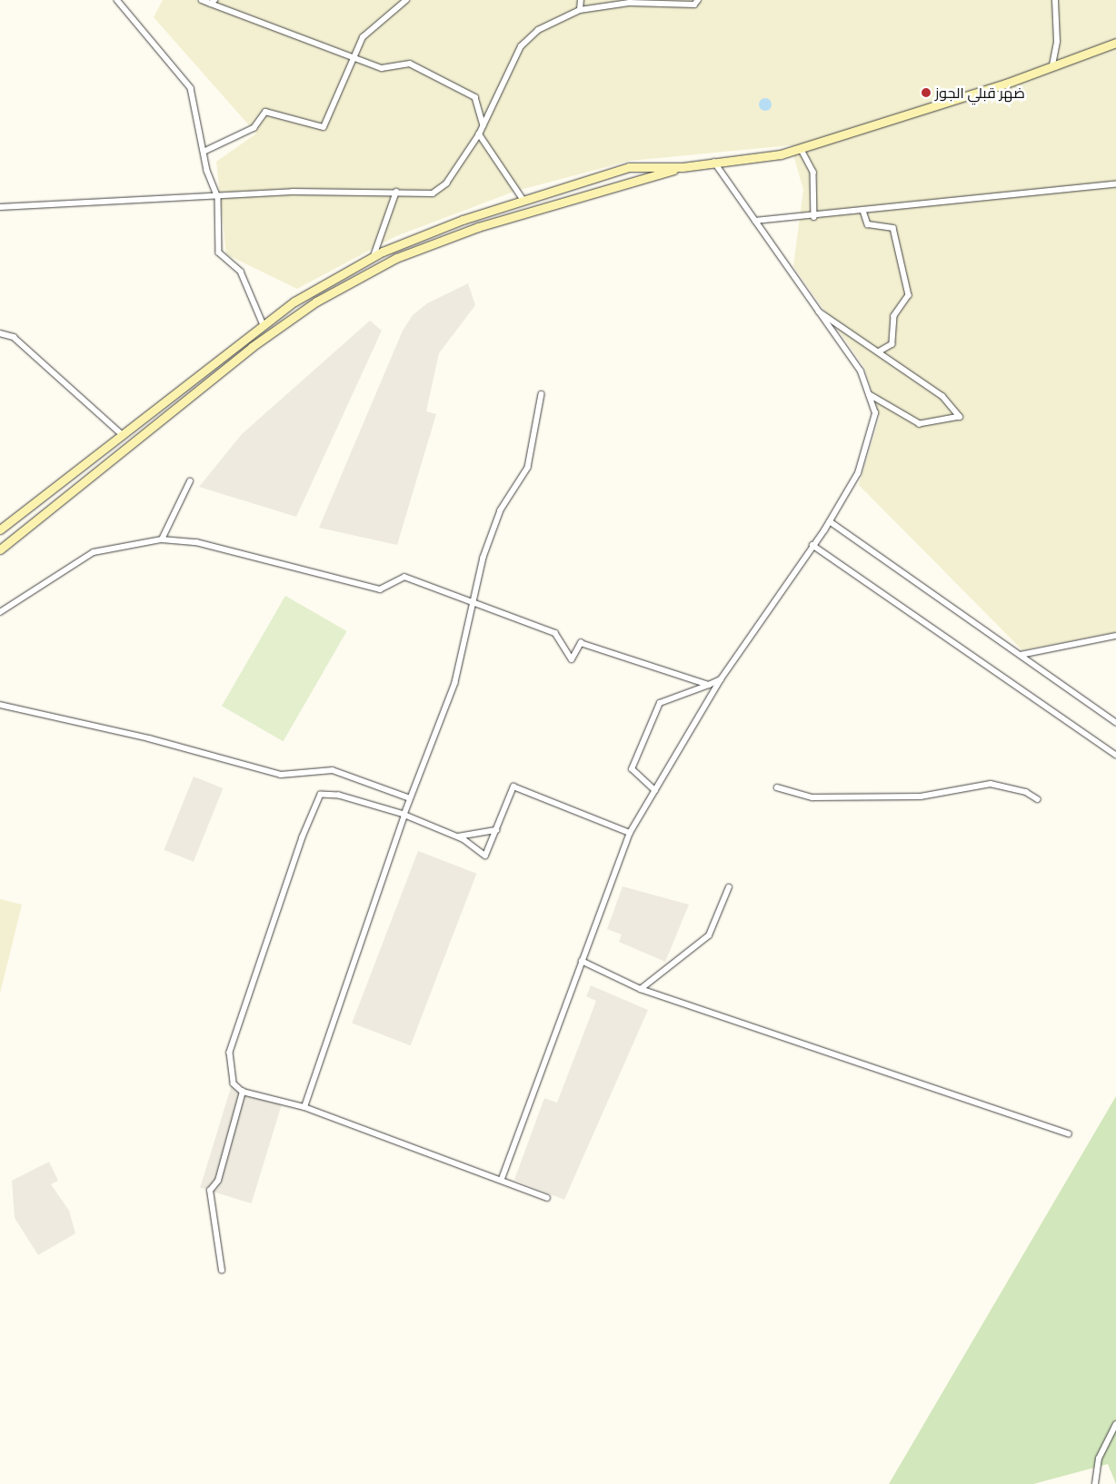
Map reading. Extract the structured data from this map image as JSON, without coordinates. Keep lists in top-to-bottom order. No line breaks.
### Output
{"places":["ضهر قبلي الجوز"]}
